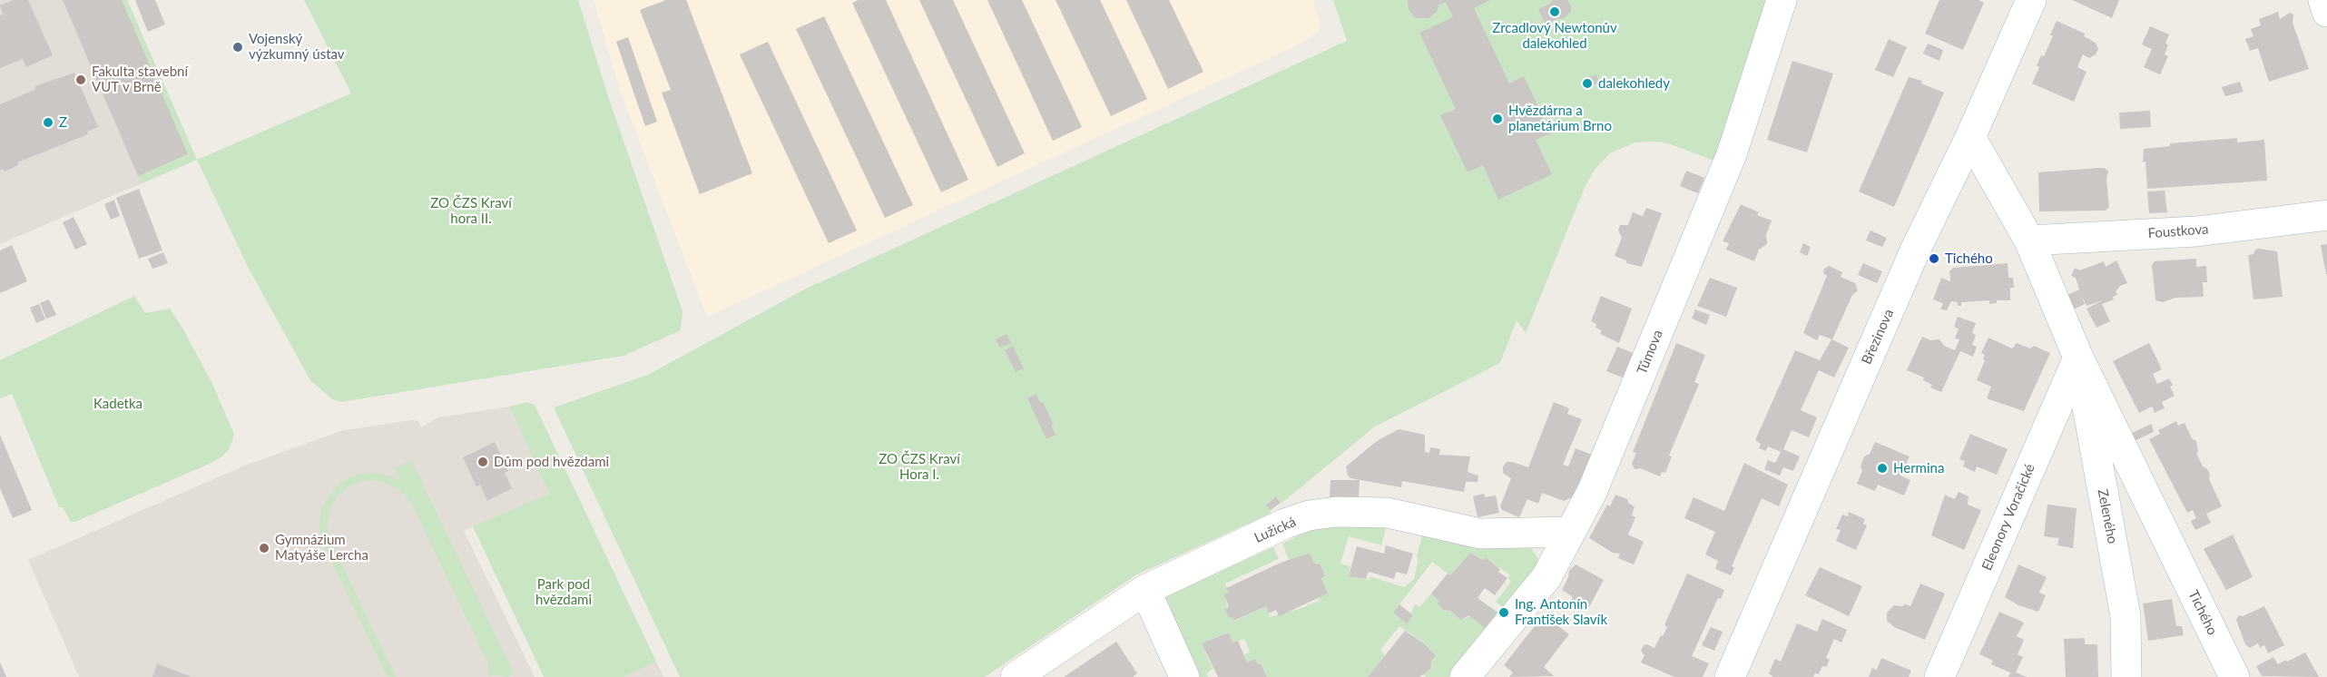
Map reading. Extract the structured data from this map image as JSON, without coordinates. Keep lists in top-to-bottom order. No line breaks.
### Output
{"streets":{"street":["Foustkova","Březinova","Tůmova","Zeleného","Eleonory Voračické","Lužická","Tichého"]},"crossings":[["Foustkova","Tichého"],["Březinova","Tichého"],["Tůmova","Lužická"],["Zeleného","Eleonory Voračické"],["Zeleného","Tichého"],["Eleonory Voračické","Tichého"]],"parks":["ZO ČZS Kraví hora II.","Kadetka","ZO ČZS Kraví Hora I.","Park pod hvězdami"],"places":["Zrcadlový Newtonův dalekohled","Vojenský výzkumný ústav","Fakulta stavební VUT v Brně","dalekohledy","Hvězdárna a planetárium Brno","Z","Tichého","Dům pod hvězdami","Hermina","Gymnázium Matyáše Lercha","Ing. Antonín František Slavík"]}
